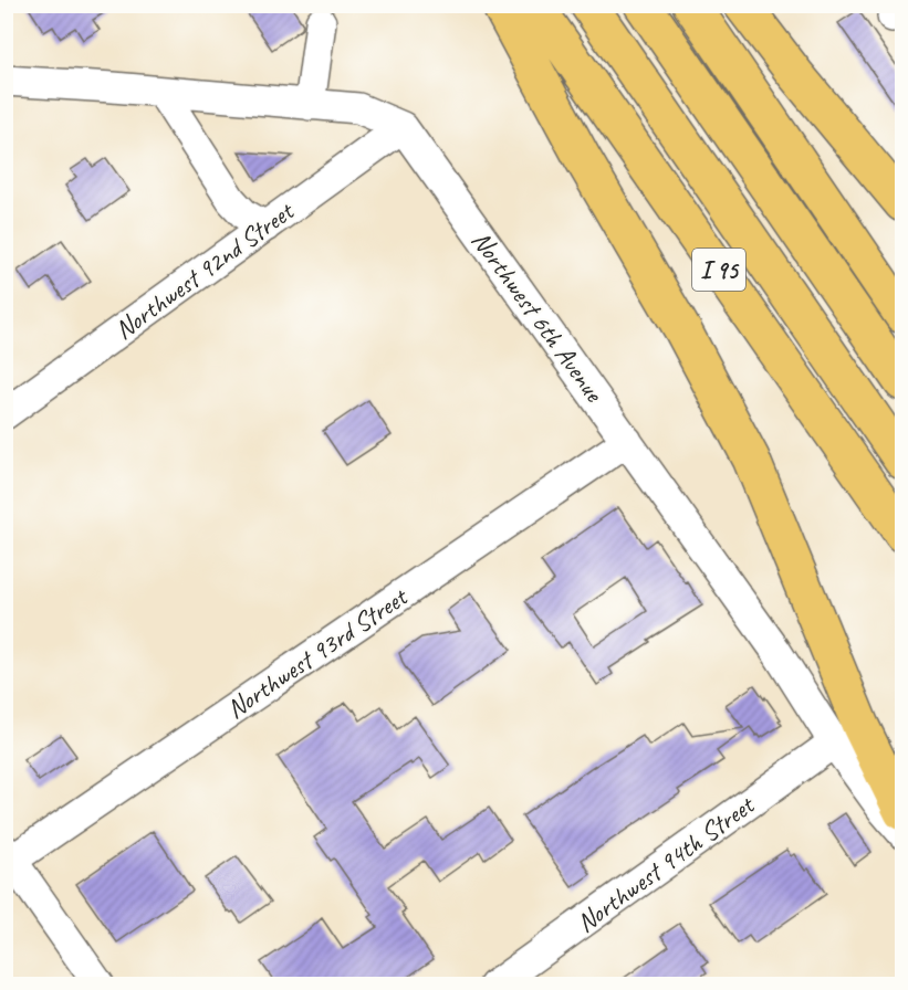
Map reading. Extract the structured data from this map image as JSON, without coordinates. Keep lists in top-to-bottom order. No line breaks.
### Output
{"streets":{"highway":["I 95"],"street":["Northwest 92nd Street","Northwest 6th Avenue","Northwest 93rd Street","Northwest 94th Street"]},"crossings":[["Northwest 92nd Street","Northwest 6th Avenue"],["Northwest 6th Avenue","Northwest 93rd Street"],["Northwest 6th Avenue","Northwest 94th Street"]]}
